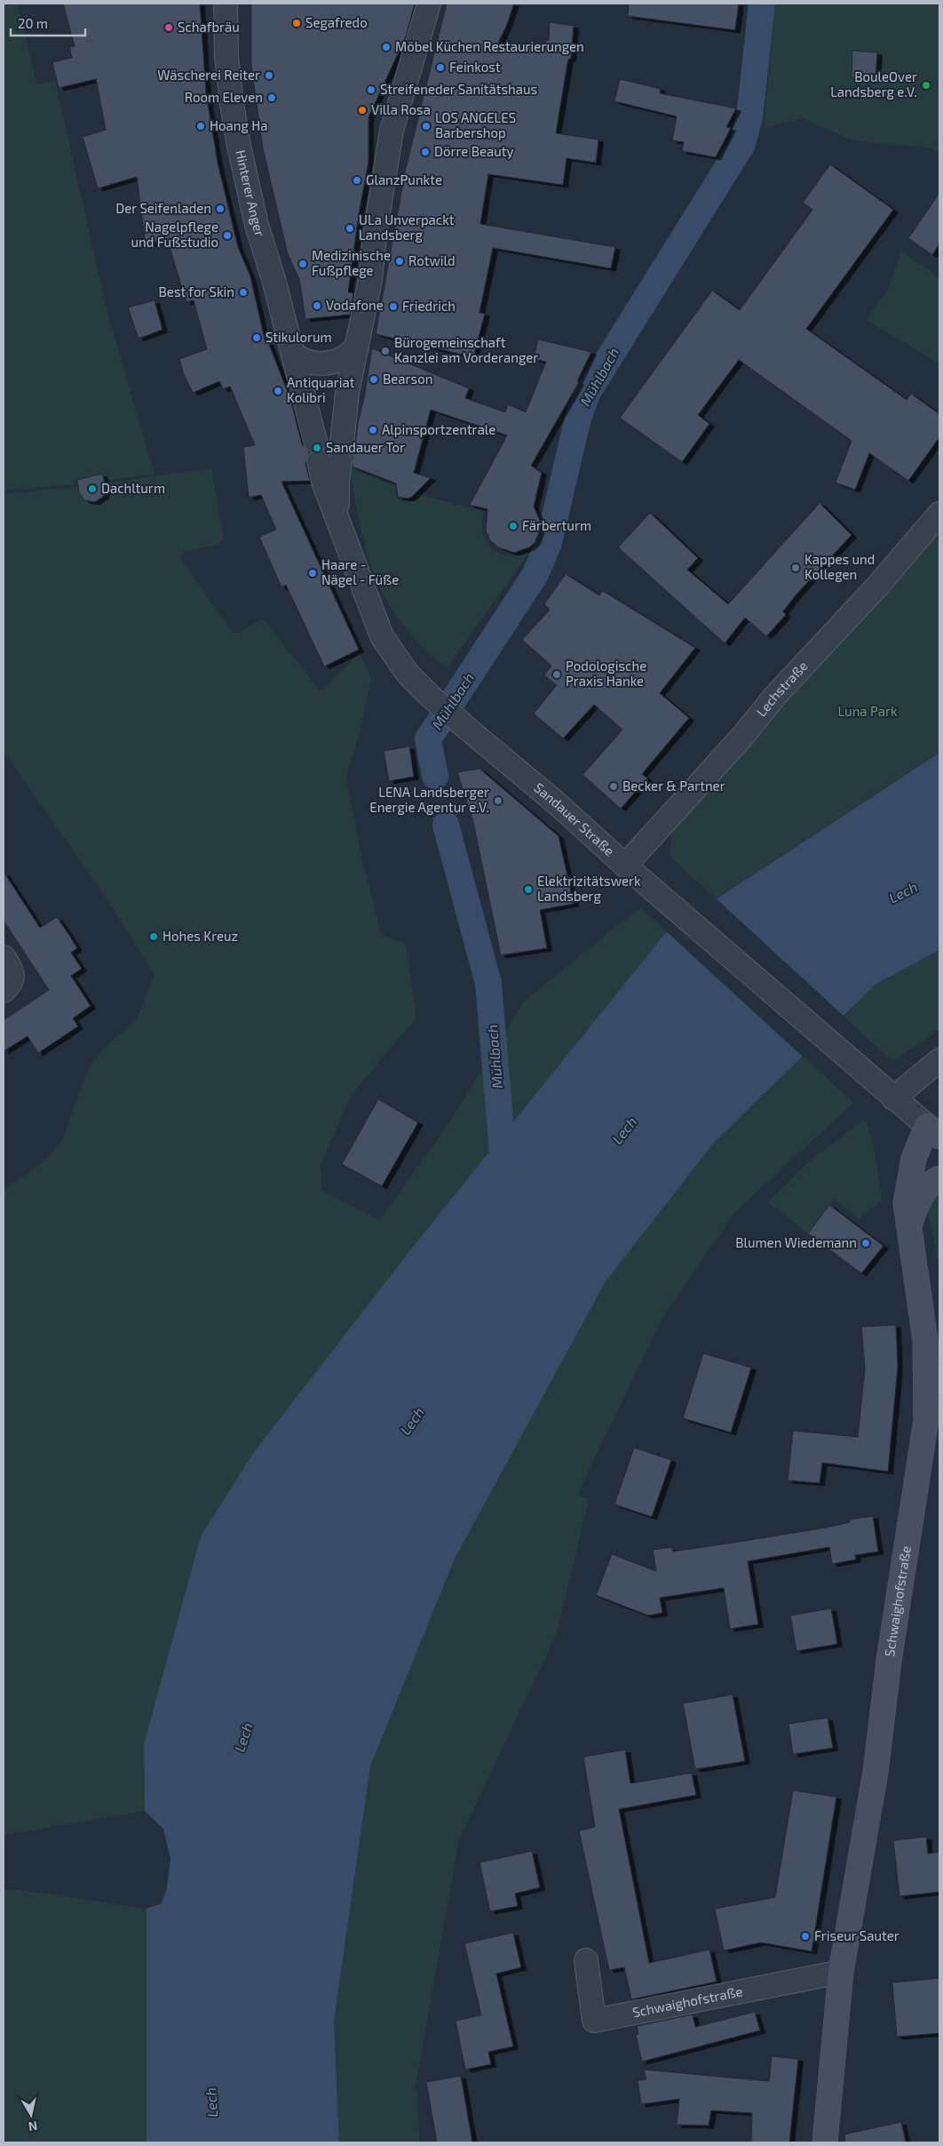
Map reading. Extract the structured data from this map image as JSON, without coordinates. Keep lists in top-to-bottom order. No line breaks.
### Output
{"streets":{"street":["Hinterer Anger","Lechstraße","Sandauer Straße","Schwaighofstraße"]},"crossings":[["Hinterer Anger","Sandauer Straße"],["Lechstraße","Sandauer Straße"],["Sandauer Straße","Schwaighofstraße"]],"water":["Mühlbach","Lech"],"parks":["Luna Park"],"places":["Segafredo","Schafbräu","Möbel Küchen Restaurierungen","Feinkost","Wäscherei Reiter","BouleOver Landsberg e.V.","Streifeneder Sanitätshaus","Room Eleven","Villa Rosa","Hoang Ha","LOS ANGELES Barbershop","Dörre Beauty","GlanzPunkte","Der Seifenladen","ULa Unverpackt Landsberg","Nagelpflege und Fußstudio","Rotwild","Medizinische Fußpflege","Best for Skin","Vodafone","Friedrich","Stikulorum","Bürogemeinschaft Kanzlei am Vorderanger","Bearson","Antiquariat Kolibri","Alpinsportzentrale","Sandauer Tor","Dachlturm","Färberturm","Kappes und Kollegen","Haare - Nägel - Füße","Podologische Praxis Hanke","Becker & Partner","LENA Landsberger Energie Agentur e.V.","Elektrizitätswerk Landsberg","Hohes Kreuz","Blumen Wiedemann","Friseur Sauter"],"scale_bar":"20 m","north":"bottom"}
